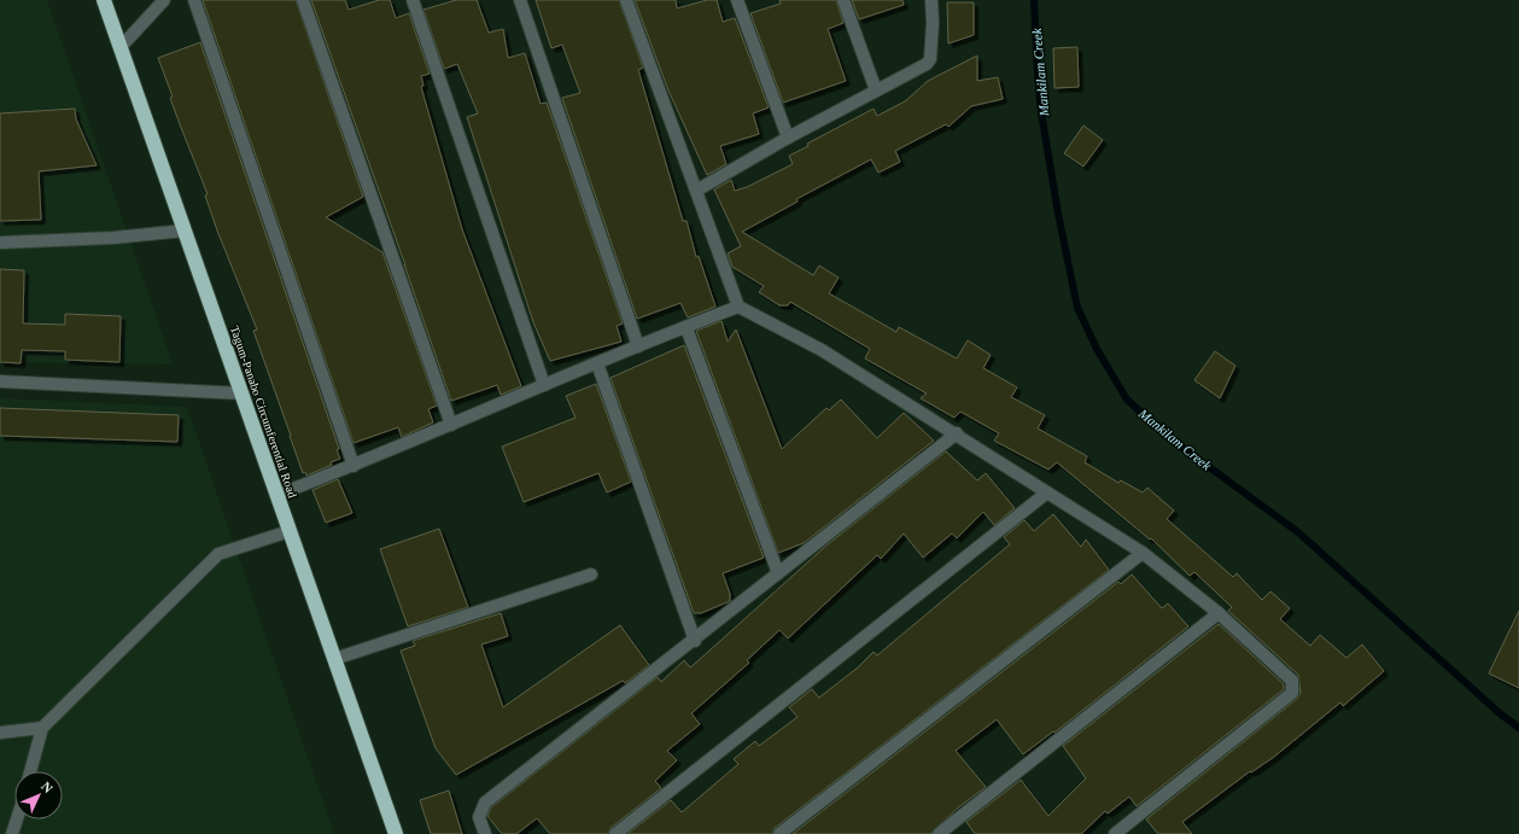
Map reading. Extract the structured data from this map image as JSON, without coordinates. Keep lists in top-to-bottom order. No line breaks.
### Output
{"streets":{"highway":["Tagum-Panabo Circumferential Road"]},"water":["Mankilam Creek"],"north":"top right"}
